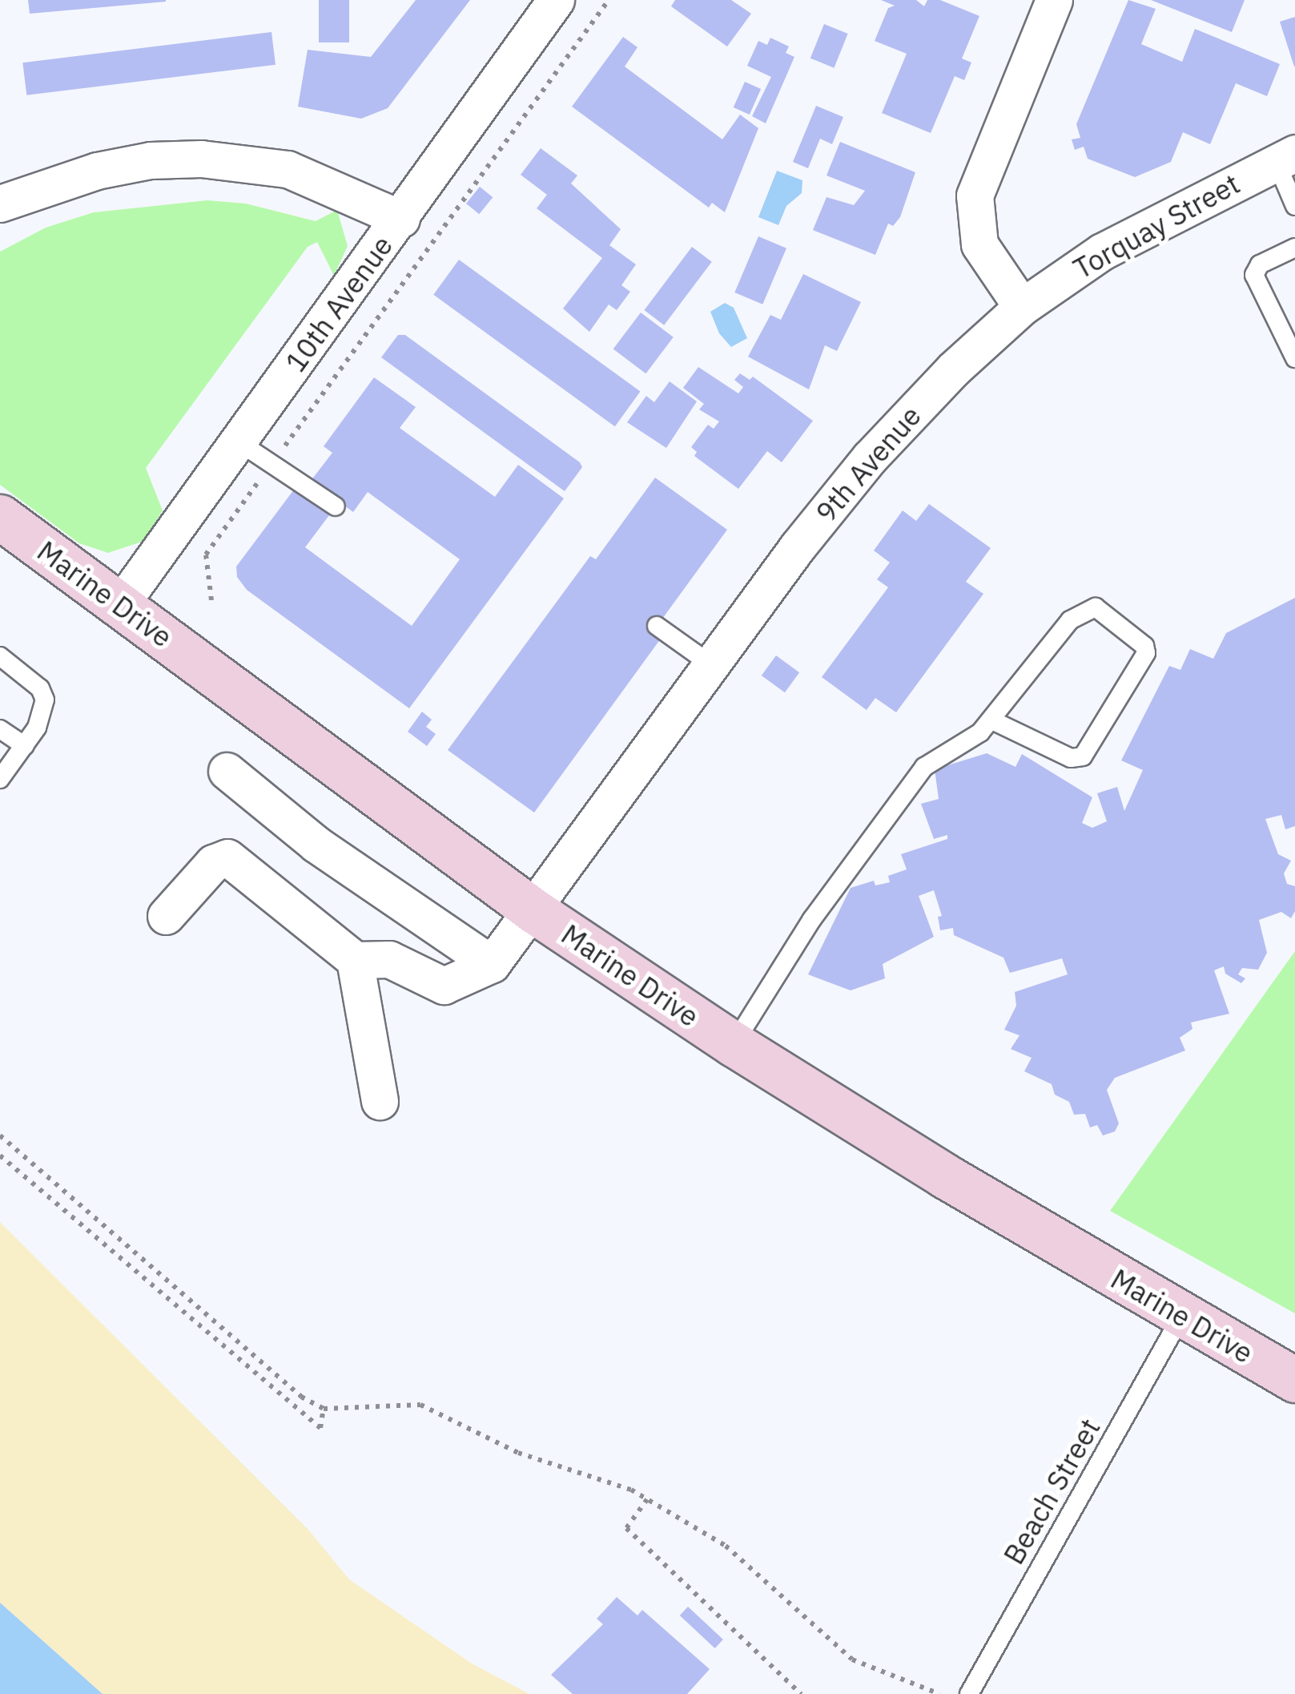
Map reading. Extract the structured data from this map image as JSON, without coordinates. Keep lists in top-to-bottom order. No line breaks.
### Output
{"streets":{"main road":["Marine Drive"],"street":["Torquay Street","10th Avenue","9th Avenue"],"lane":["Beach Street"]},"crossings":[["Torquay Street","9th Avenue"],["10th Avenue","Marine Drive"],["9th Avenue","Marine Drive"],["Marine Drive","Beach Street"]]}
